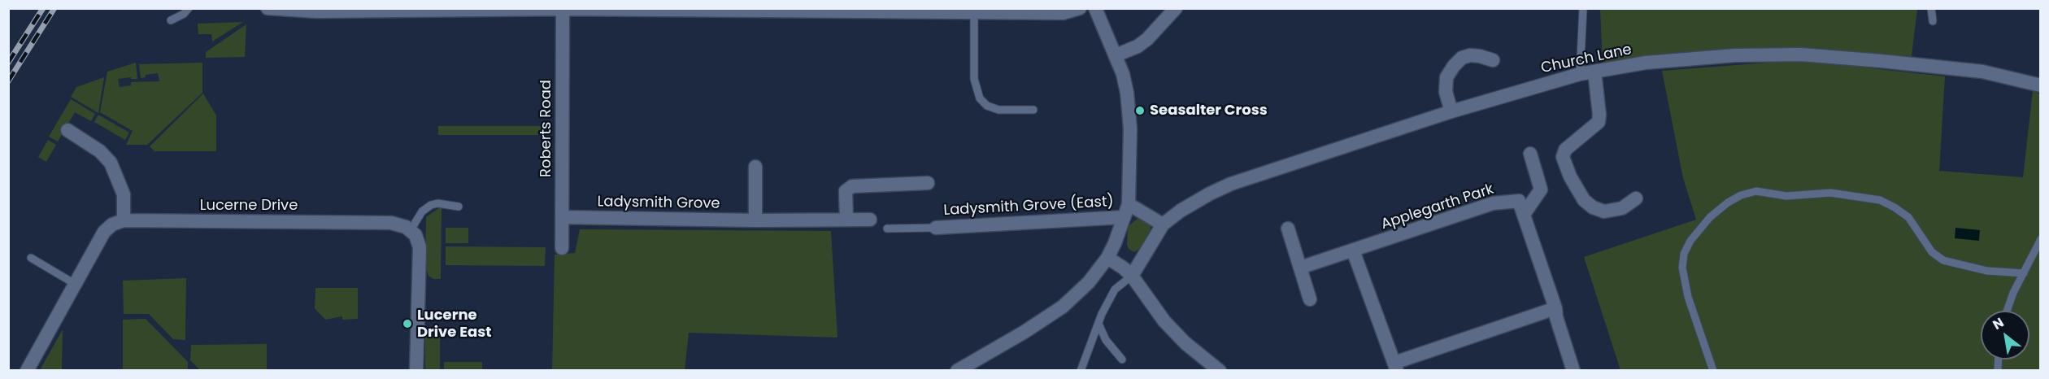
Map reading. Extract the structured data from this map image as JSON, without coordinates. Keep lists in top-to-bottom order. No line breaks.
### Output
{"streets":{"street":["Church Lane","Roberts Road","Ladysmith Grove","Lucerne Drive","Ladysmith Grove (East)","Applegarth Park"]},"crossings":[["Roberts Road","Ladysmith Grove"]],"places":["Seasalter Cross","Lucerne Drive East"],"north":"top left"}
